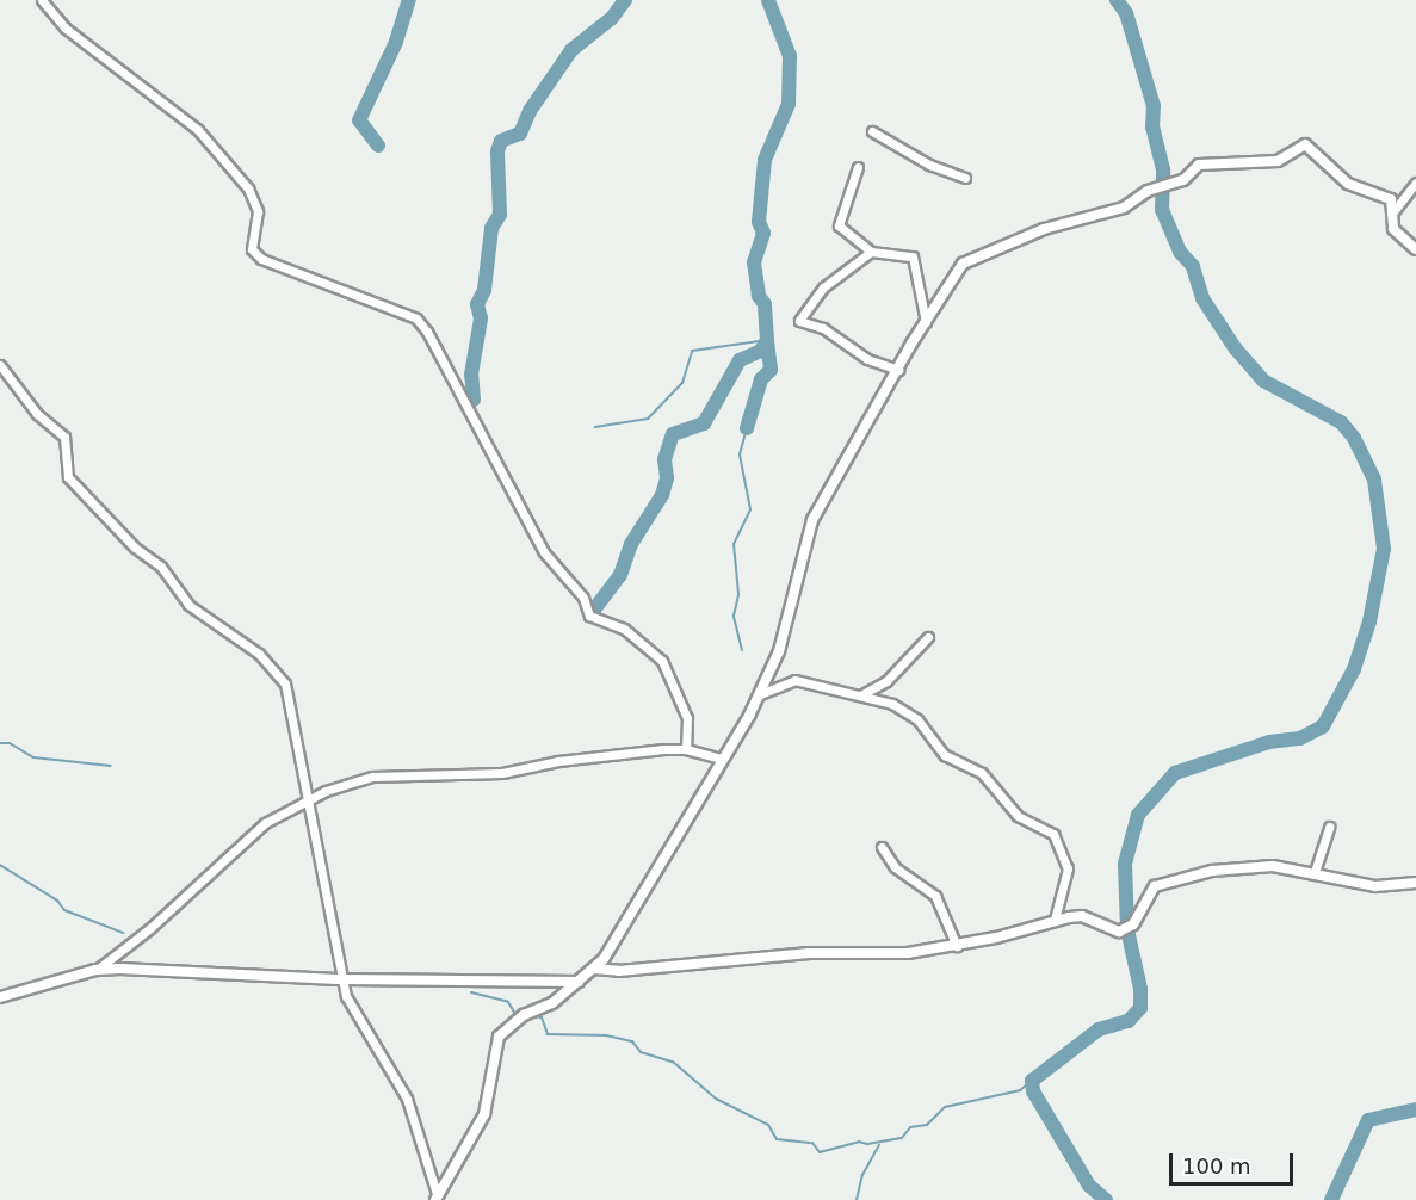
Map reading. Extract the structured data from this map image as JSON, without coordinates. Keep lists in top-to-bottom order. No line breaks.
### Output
{"scale_bar":"100 m"}
